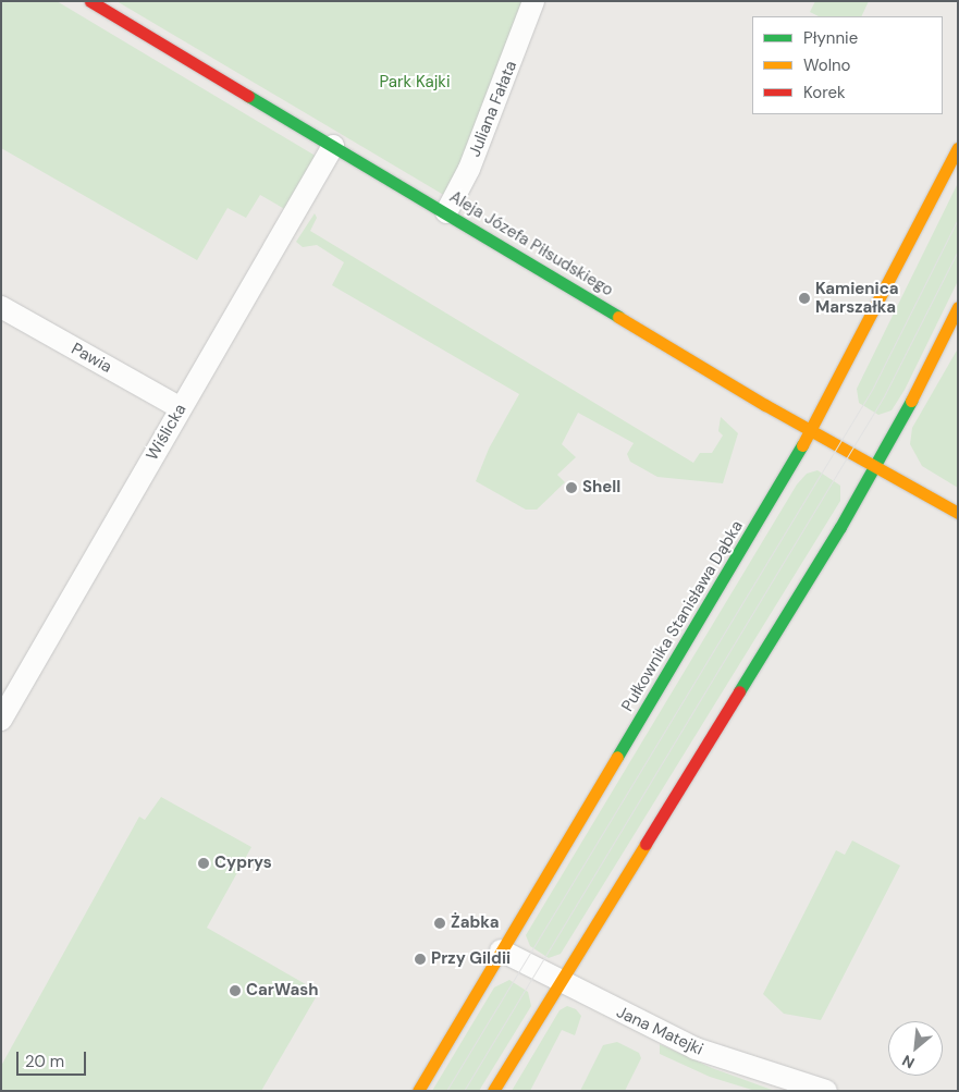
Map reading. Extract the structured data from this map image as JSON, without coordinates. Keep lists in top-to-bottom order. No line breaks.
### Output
{"streets":{"street":["Juliana Fałata","Aleja Józefa Piłsudskiego","Pawia","Wiślicka","Pułkownika Stanisława Dąbka","Jana Matejki"]},"crossings":[["Juliana Fałata","Aleja Józefa Piłsudskiego"],["Aleja Józefa Piłsudskiego","Wiślicka"],["Aleja Józefa Piłsudskiego","Pułkownika Stanisława Dąbka"],["Pawia","Wiślicka"],["Pułkownika Stanisława Dąbka","Jana Matejki"]],"parks":["Park Kajki"],"places":["Kamienica Marszałka","Shell","Cyprys","Żabka","Przy Gildii","CarWash"],"legend":["Płynnie","Wolno","Korek"],"scale_bar":"20 m","north":"bottom left"}
